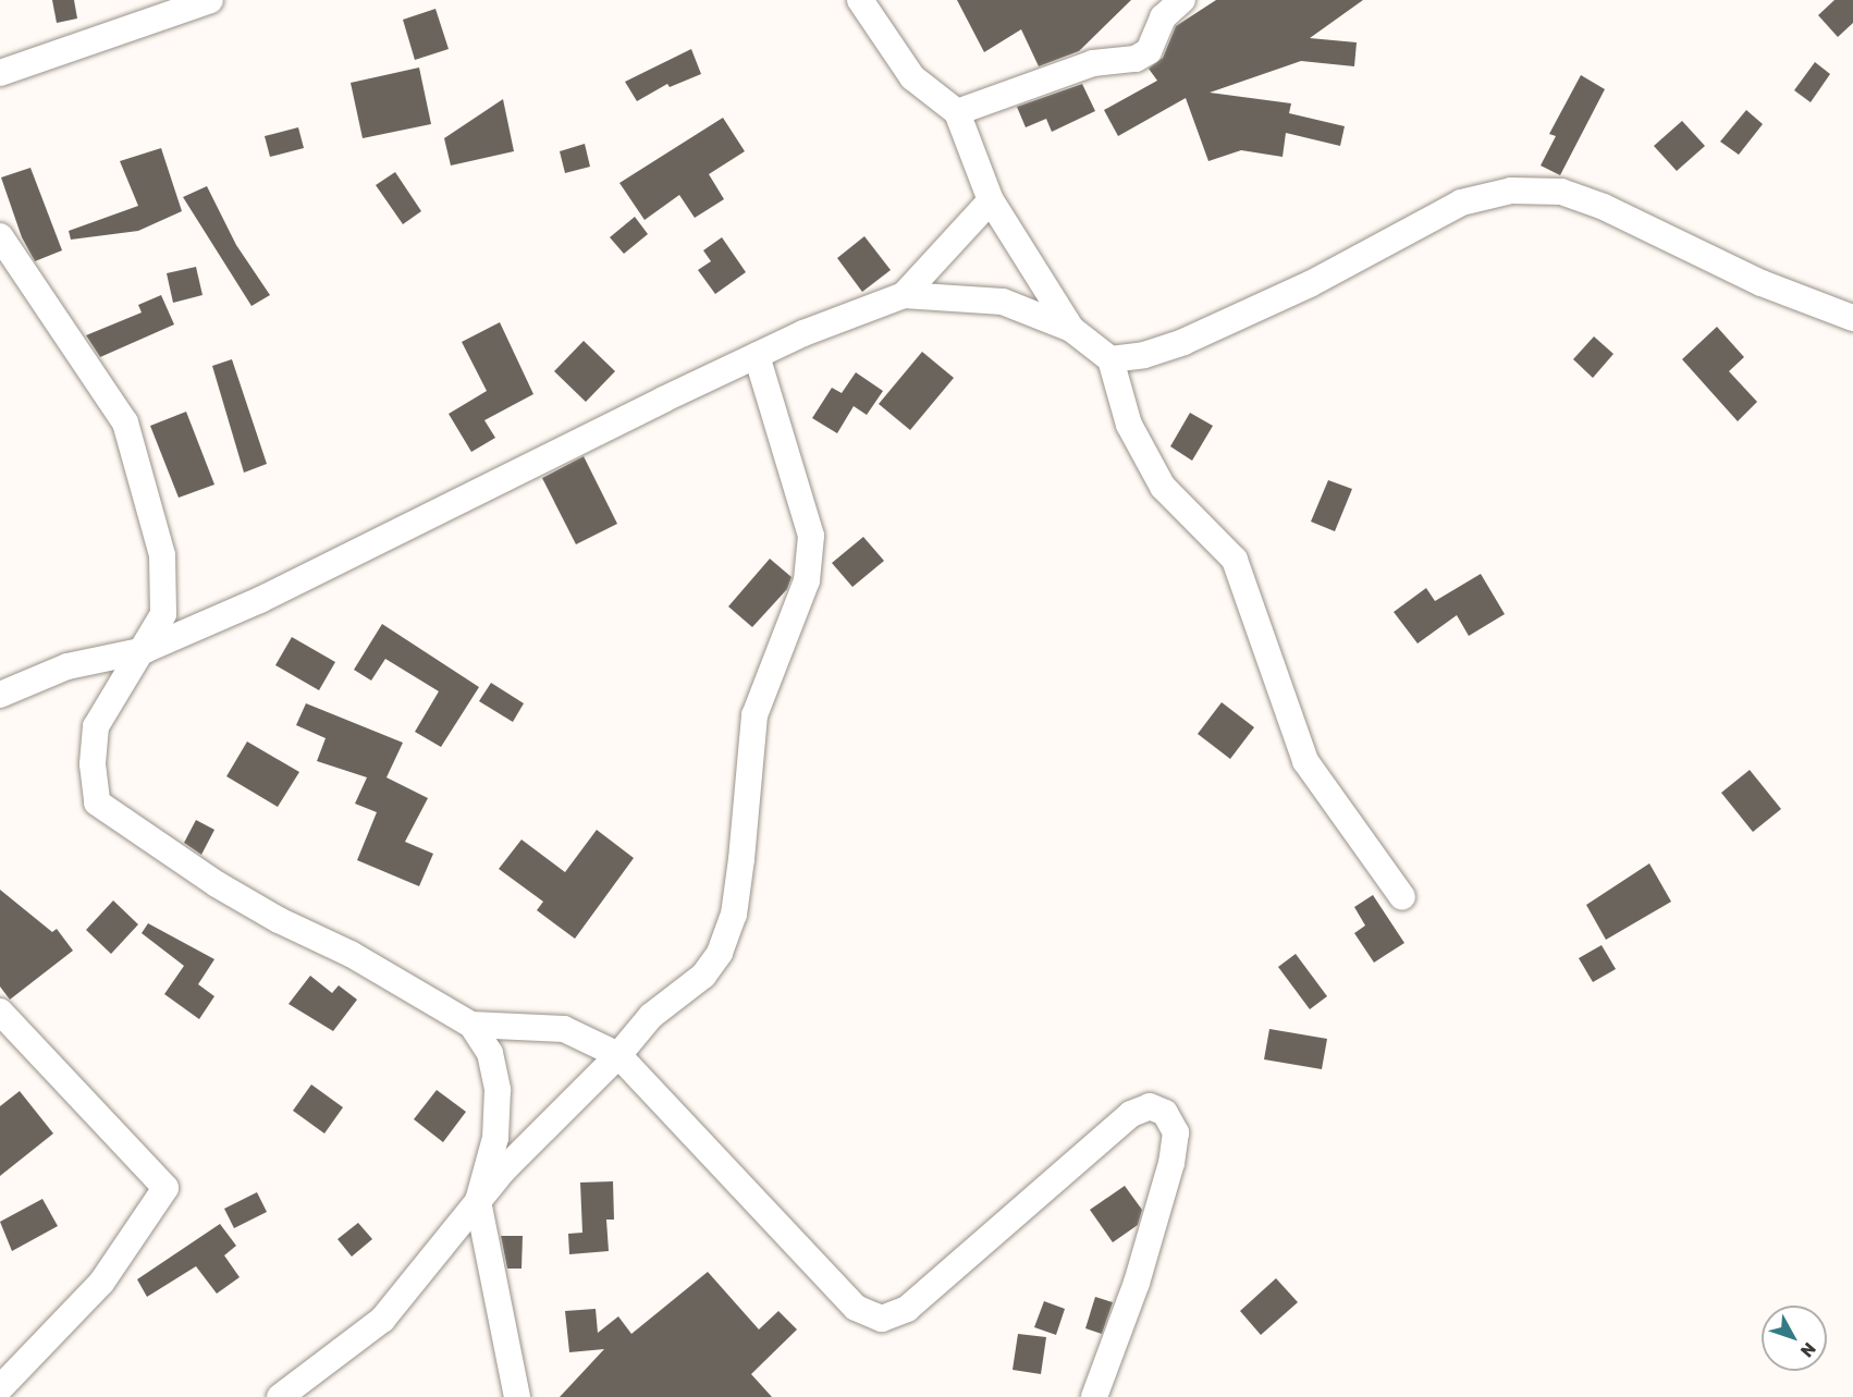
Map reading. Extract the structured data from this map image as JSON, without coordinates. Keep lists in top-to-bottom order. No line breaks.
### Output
{"north":"bottom right"}
